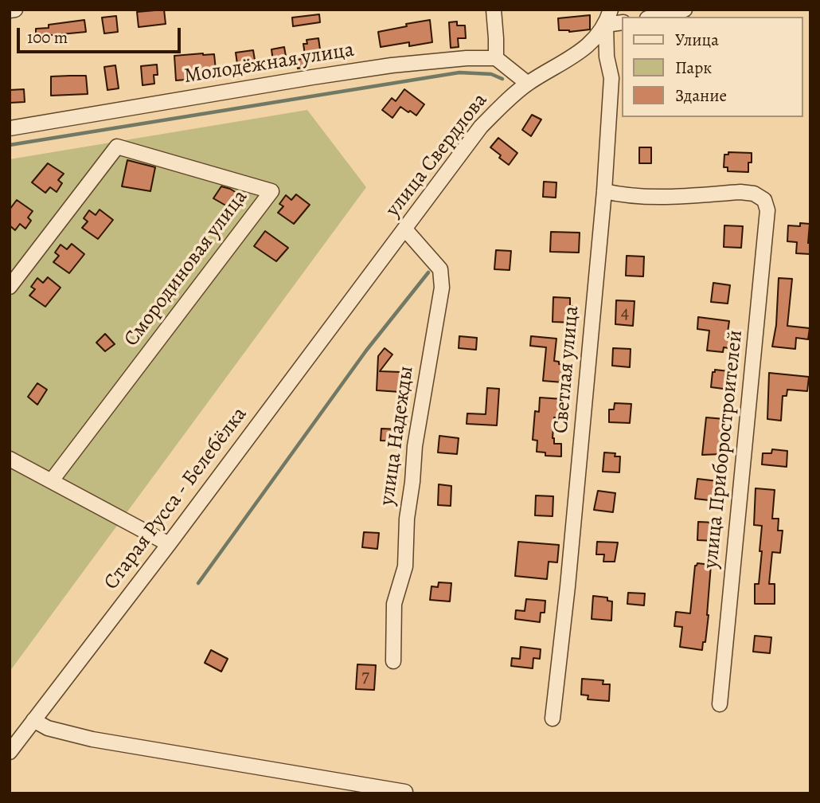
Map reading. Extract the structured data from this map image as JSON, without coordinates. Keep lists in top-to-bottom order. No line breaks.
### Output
{"streets":{"street":["Молодёжная улица","улица Свердлова","Смородиновая улица","Светлая улица","улица Надежды","улица Приборостроителей","Старая Русса - Белебёлка"]},"crossings":[["улица Свердлова","Светлая улица"],["улица Свердлова","улица Надежды"],["улица Свердлова","Старая Русса - Белебёлка"],["Светлая улица","улица Приборостроителей"]],"house_numbers":["4","7"],"legend":["Улица","Парк","Здание"],"scale_bar":"100 m"}
